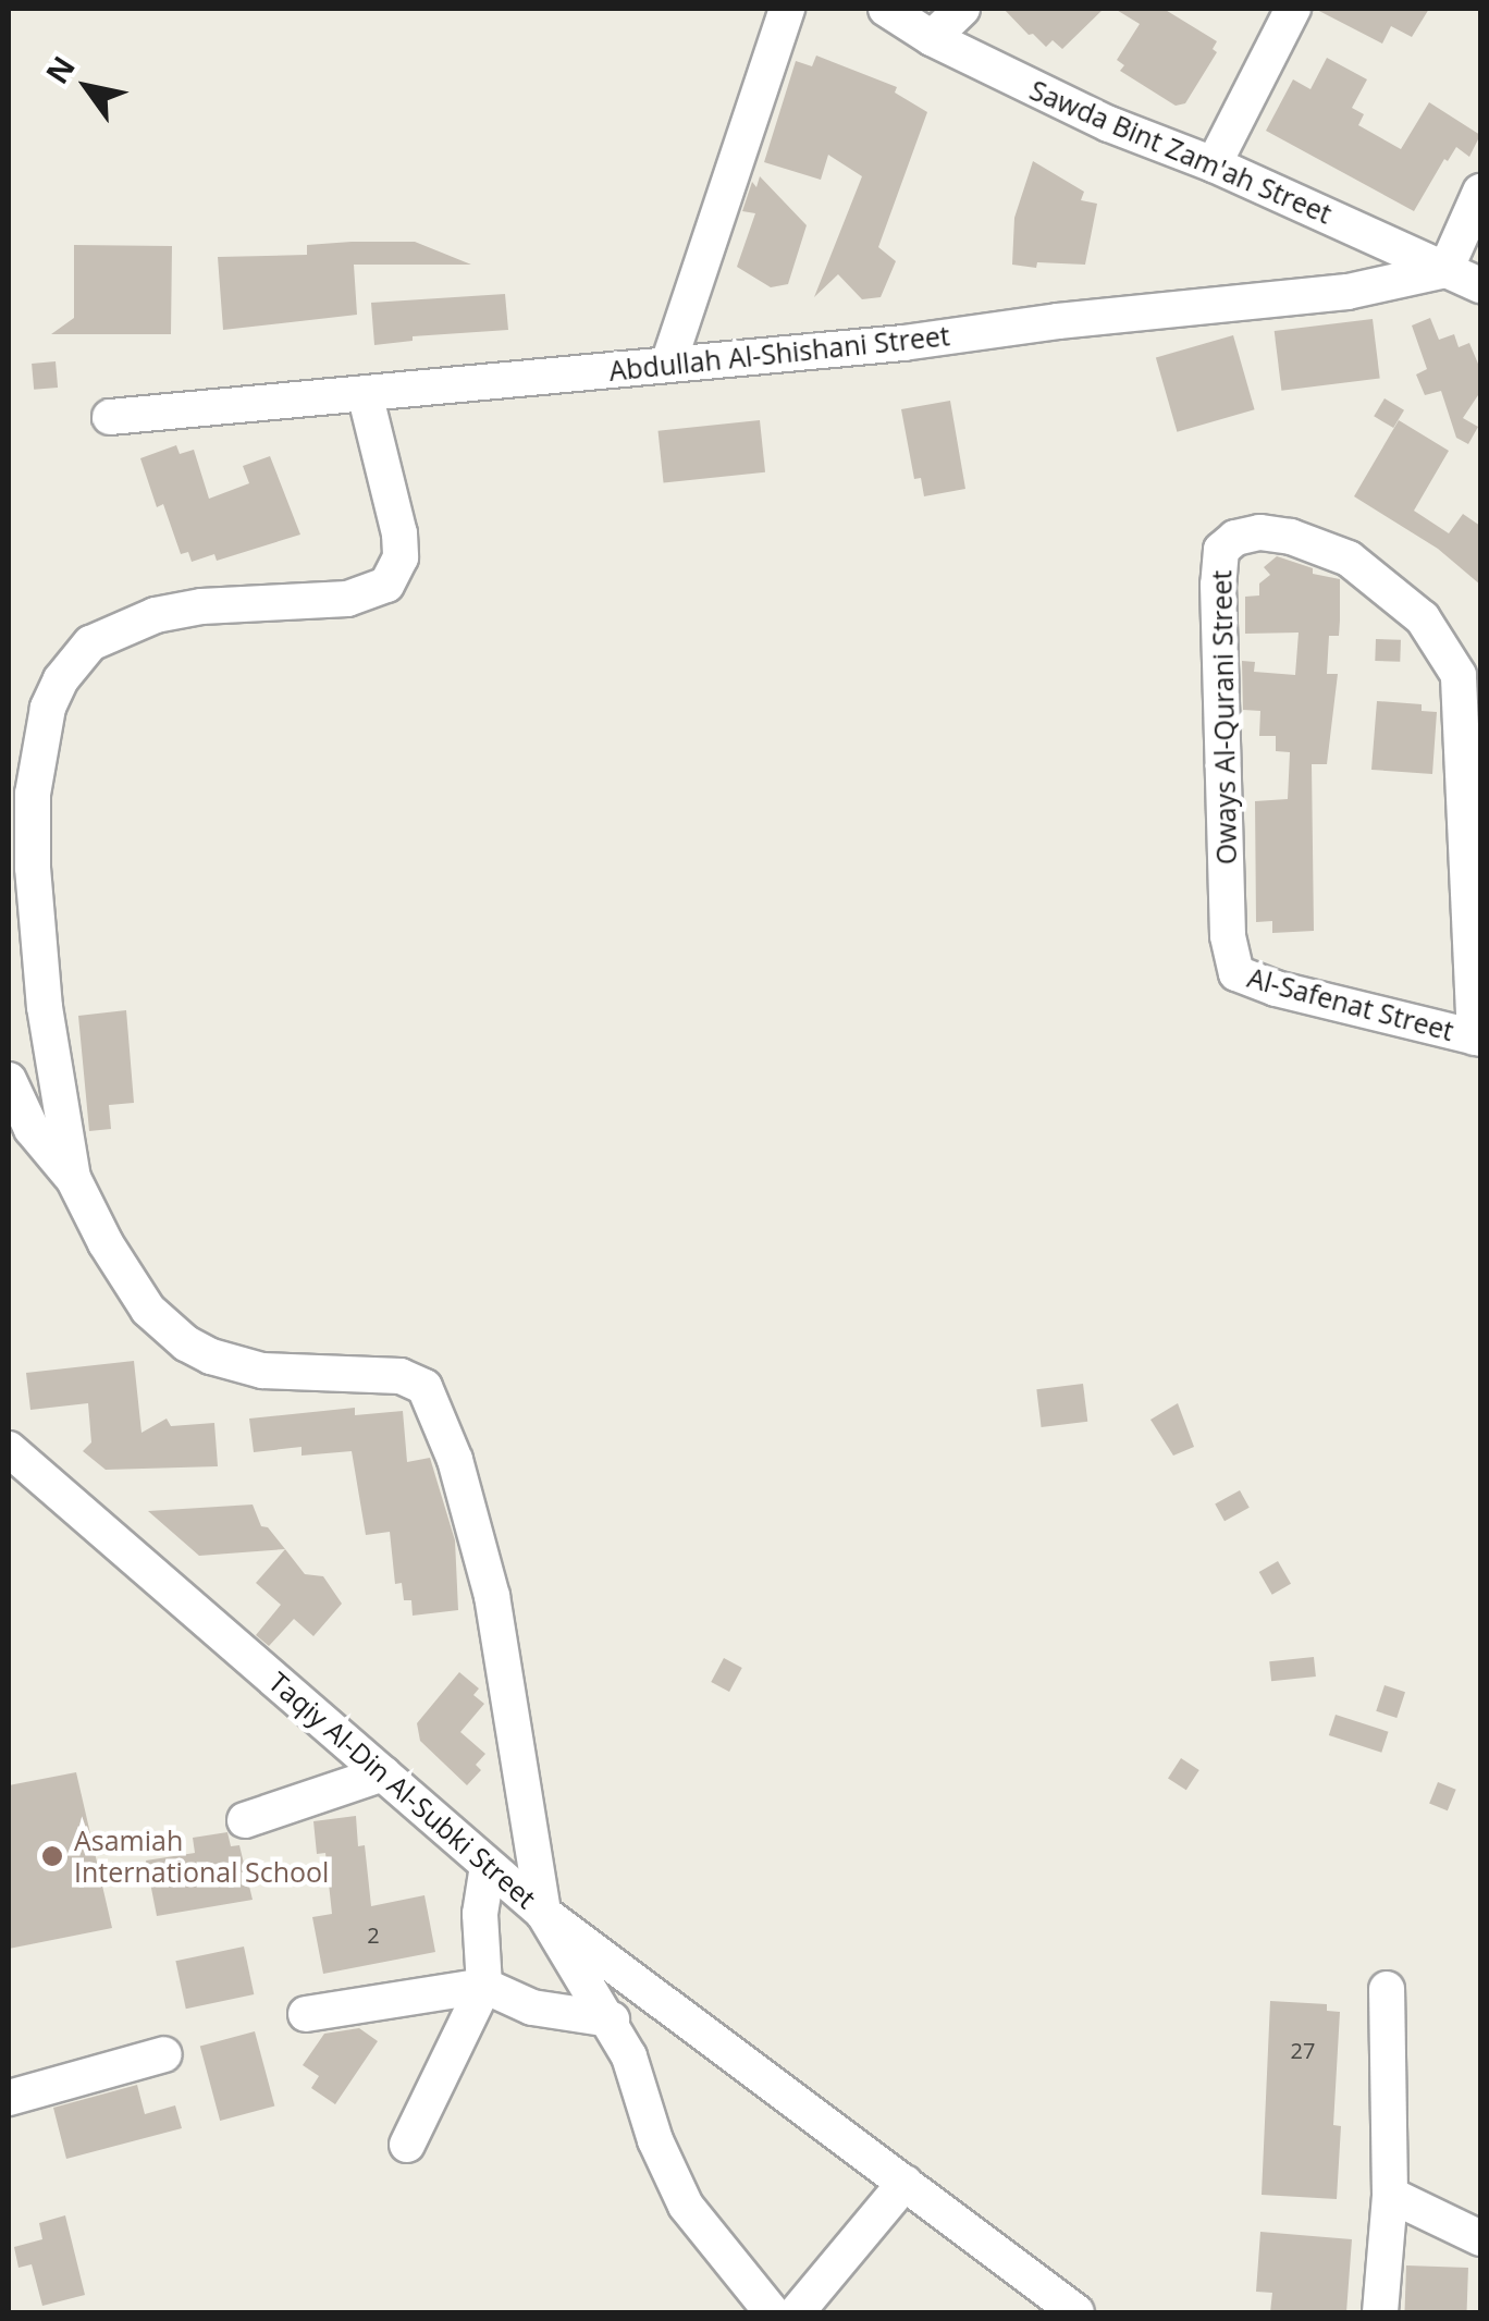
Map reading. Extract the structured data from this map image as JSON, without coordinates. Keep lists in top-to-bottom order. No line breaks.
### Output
{"streets":{"street":["Sawda Bint Zam'ah Street","Abdullah Al-Shishani Street","Oways Al-Qurani Street","Al-Safenat Street","Taqiy Al-Din Al-Subki Street"]},"crossings":[["Sawda Bint Zam'ah Street","Abdullah Al-Shishani Street"],["Oways Al-Qurani Street","Al-Safenat Street"]],"places":["Asamiah International School"],"house_numbers":["2","27"],"north":"top left"}
